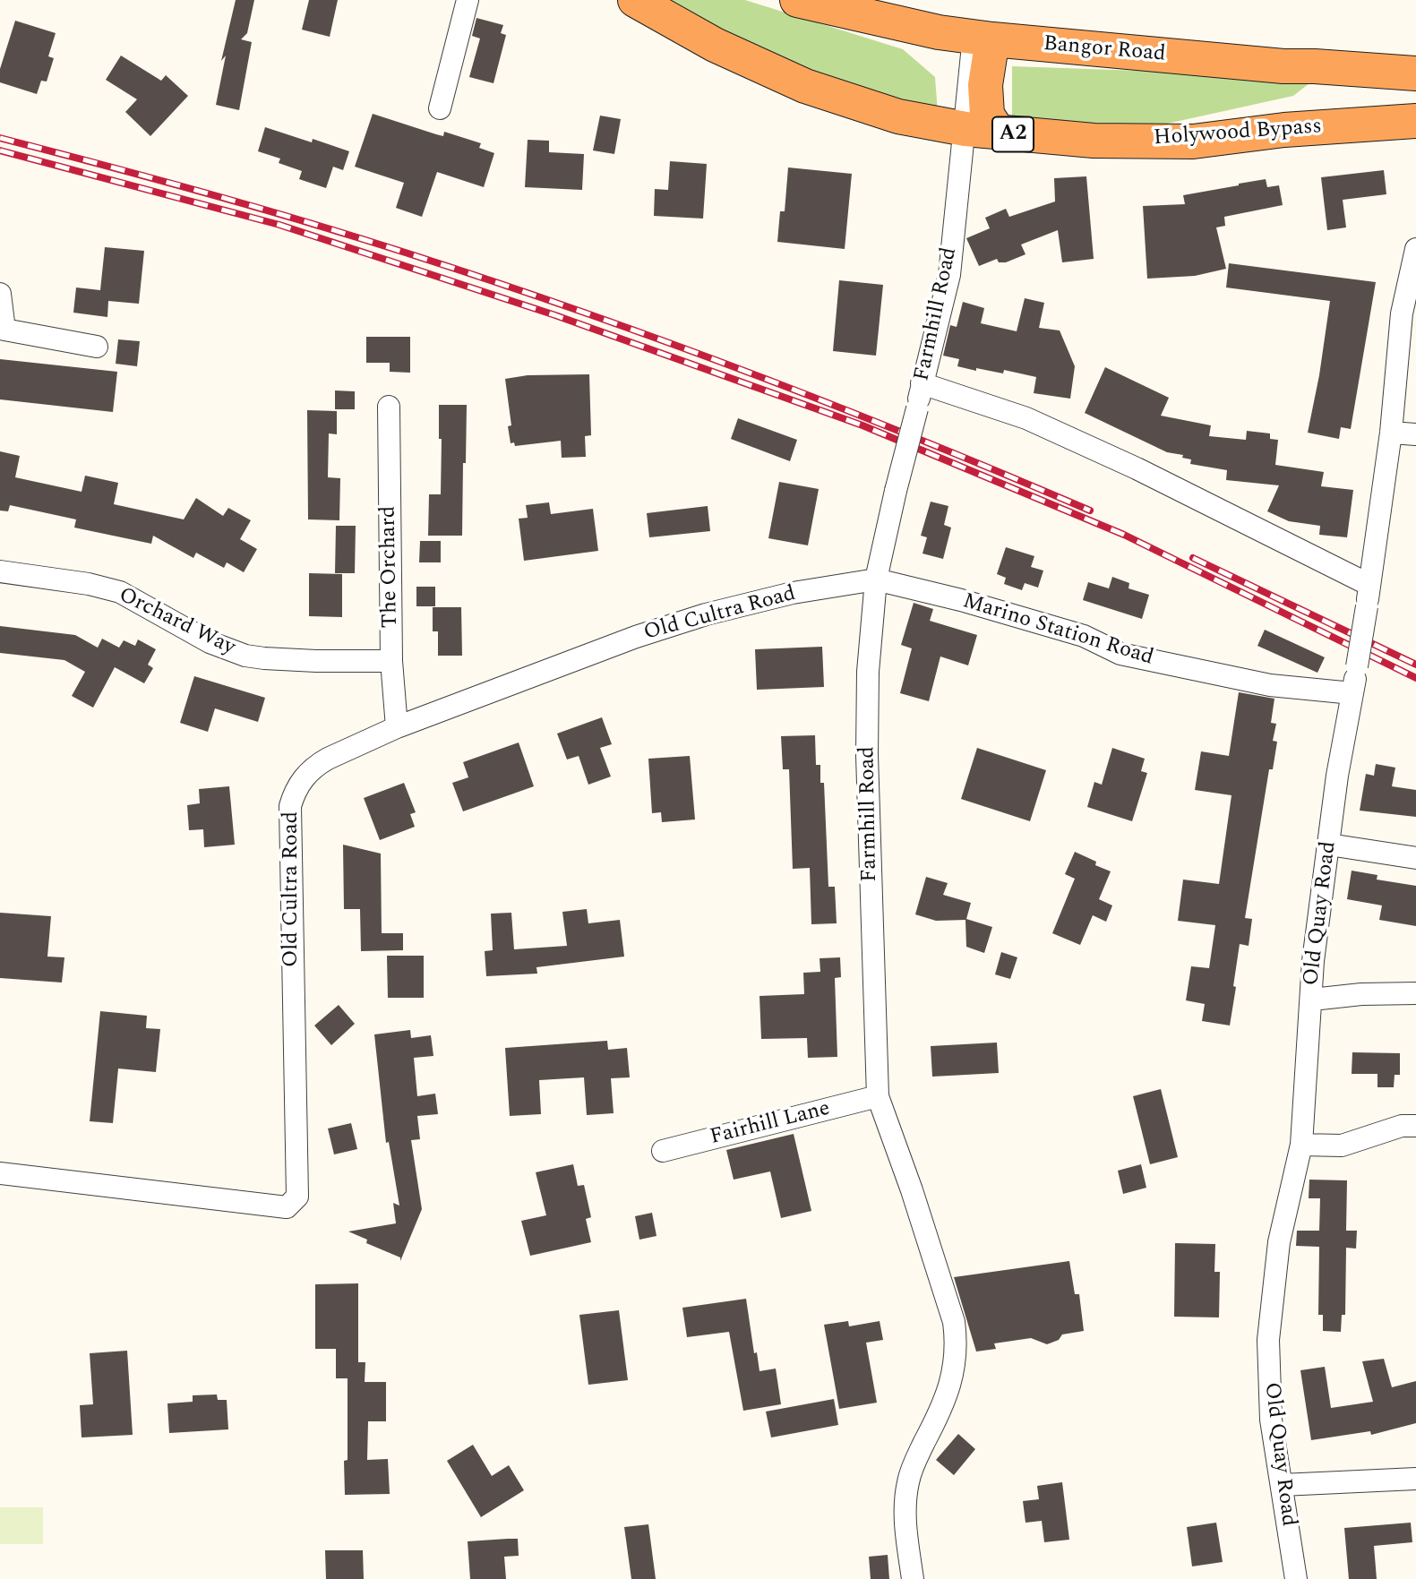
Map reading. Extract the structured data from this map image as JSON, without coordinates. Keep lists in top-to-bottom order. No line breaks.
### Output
{"streets":{"highway":["Bangor Road","Holywood Bypass","A2"],"street":["Farmhill Road","The Orchard","Old Cultra Road","Orchard Way","Marino Station Road","Old Quay Road","Fairhill Lane"]},"crossings":[["Bangor Road","Farmhill Road"],["Holywood Bypass","Farmhill Road"],["Farmhill Road","Old Cultra Road"],["Farmhill Road","Marino Station Road"],["Farmhill Road","Fairhill Lane"],["The Orchard","Old Cultra Road"],["The Orchard","Orchard Way"],["Old Cultra Road","Marino Station Road"],["Marino Station Road","Old Quay Road"]]}
